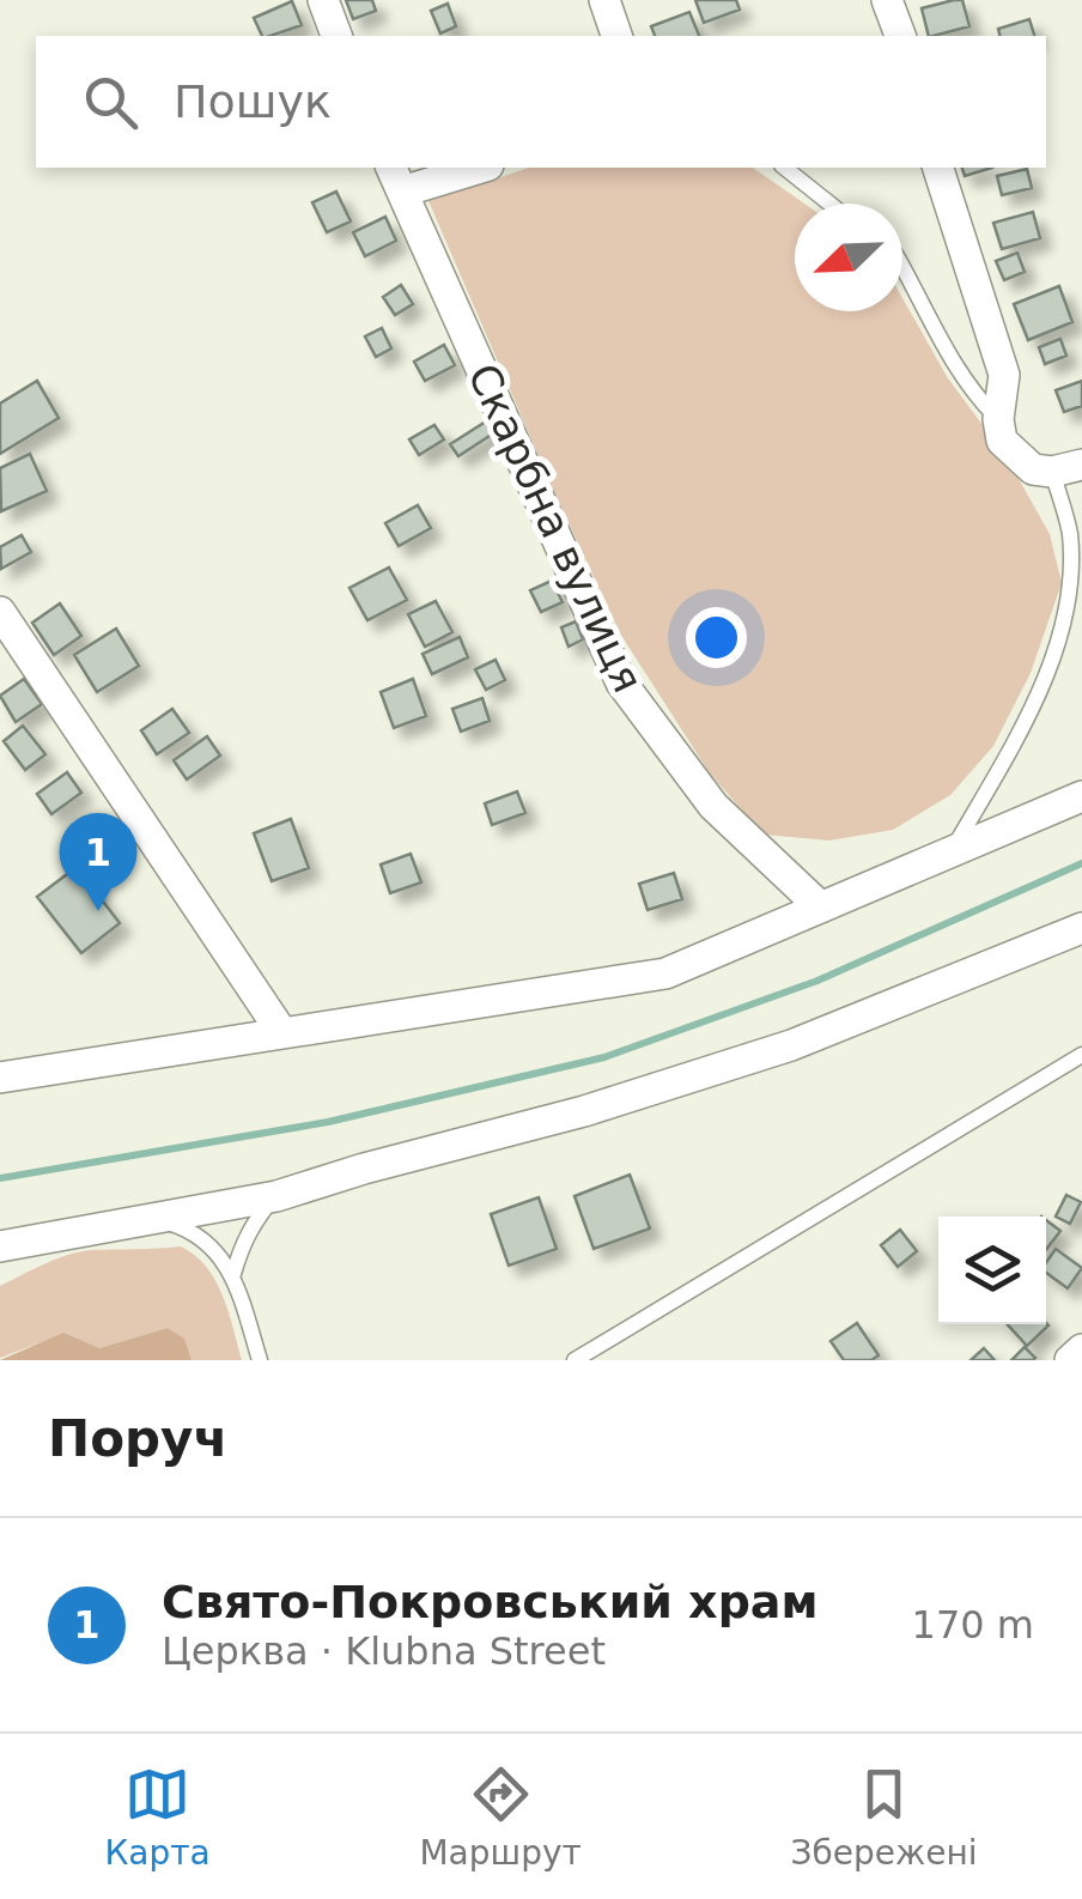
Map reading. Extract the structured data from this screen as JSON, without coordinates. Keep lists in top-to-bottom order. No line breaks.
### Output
{"streets":{"street":["Скарбна вулиця"]},"north":"bottom left","page":{"search":"Пошук","pins":"1","heading":"Поруч","list":[{"mark":"1","name":"Свято-Покровський храм","note":"Церква · Klubna Street","value":"170 m"}],"nav":["Карта","Маршрут","Збережені"]}}
